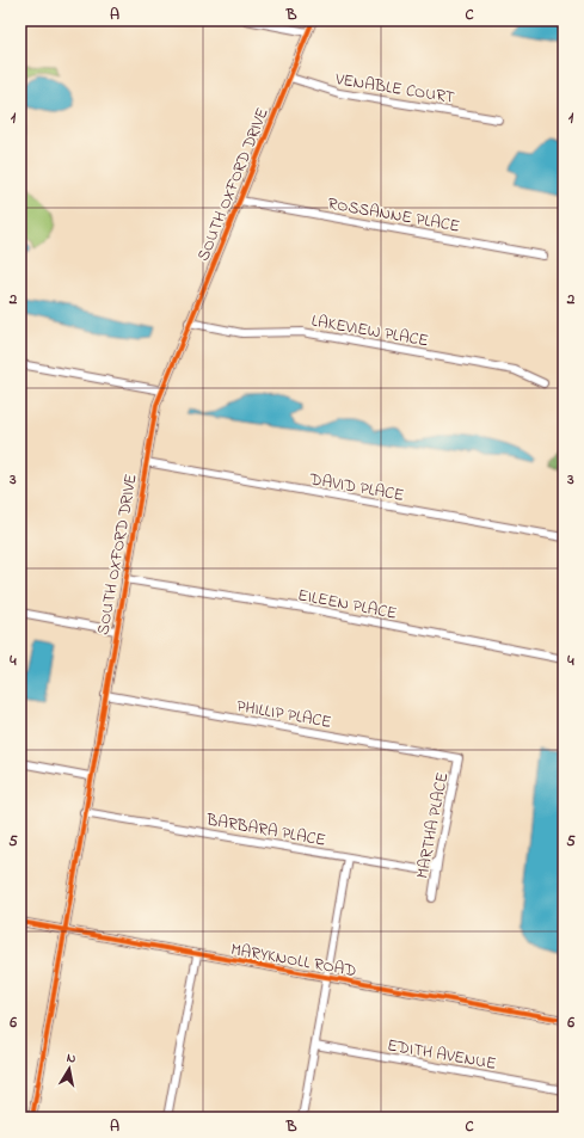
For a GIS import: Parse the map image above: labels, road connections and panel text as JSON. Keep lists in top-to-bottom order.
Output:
{
  "streets": {
    "street": [
      "VENABLE COURT",
      "SOUTH OXFORD DRIVE",
      "ROSSANNE PLACE",
      "LAKEVIEW PLACE",
      "DAVID PLACE",
      "EILEEN PLACE",
      "PHILLIP PLACE",
      "MARTHA PLACE",
      "BARBARA PLACE",
      "MARYKNOLL ROAD",
      "EDITH AVENUE"
    ]
  },
  "crossings": [
    ["VENABLE COURT", "SOUTH OXFORD DRIVE"],
    ["SOUTH OXFORD DRIVE", "ROSSANNE PLACE"],
    ["SOUTH OXFORD DRIVE", "LAKEVIEW PLACE"],
    ["SOUTH OXFORD DRIVE", "DAVID PLACE"],
    ["SOUTH OXFORD DRIVE", "EILEEN PLACE"],
    ["SOUTH OXFORD DRIVE", "PHILLIP PLACE"],
    ["SOUTH OXFORD DRIVE", "BARBARA PLACE"],
    ["SOUTH OXFORD DRIVE", "MARYKNOLL ROAD"],
    ["PHILLIP PLACE", "MARTHA PLACE"],
    ["MARTHA PLACE", "BARBARA PLACE"]
  ],
  "north": "top",
  "grid": {
    "columns": ["A", "B", "C"],
    "rows": [
      "1",
      "2",
      "3",
      "4",
      "5",
      "6"
    ]
  }
}
